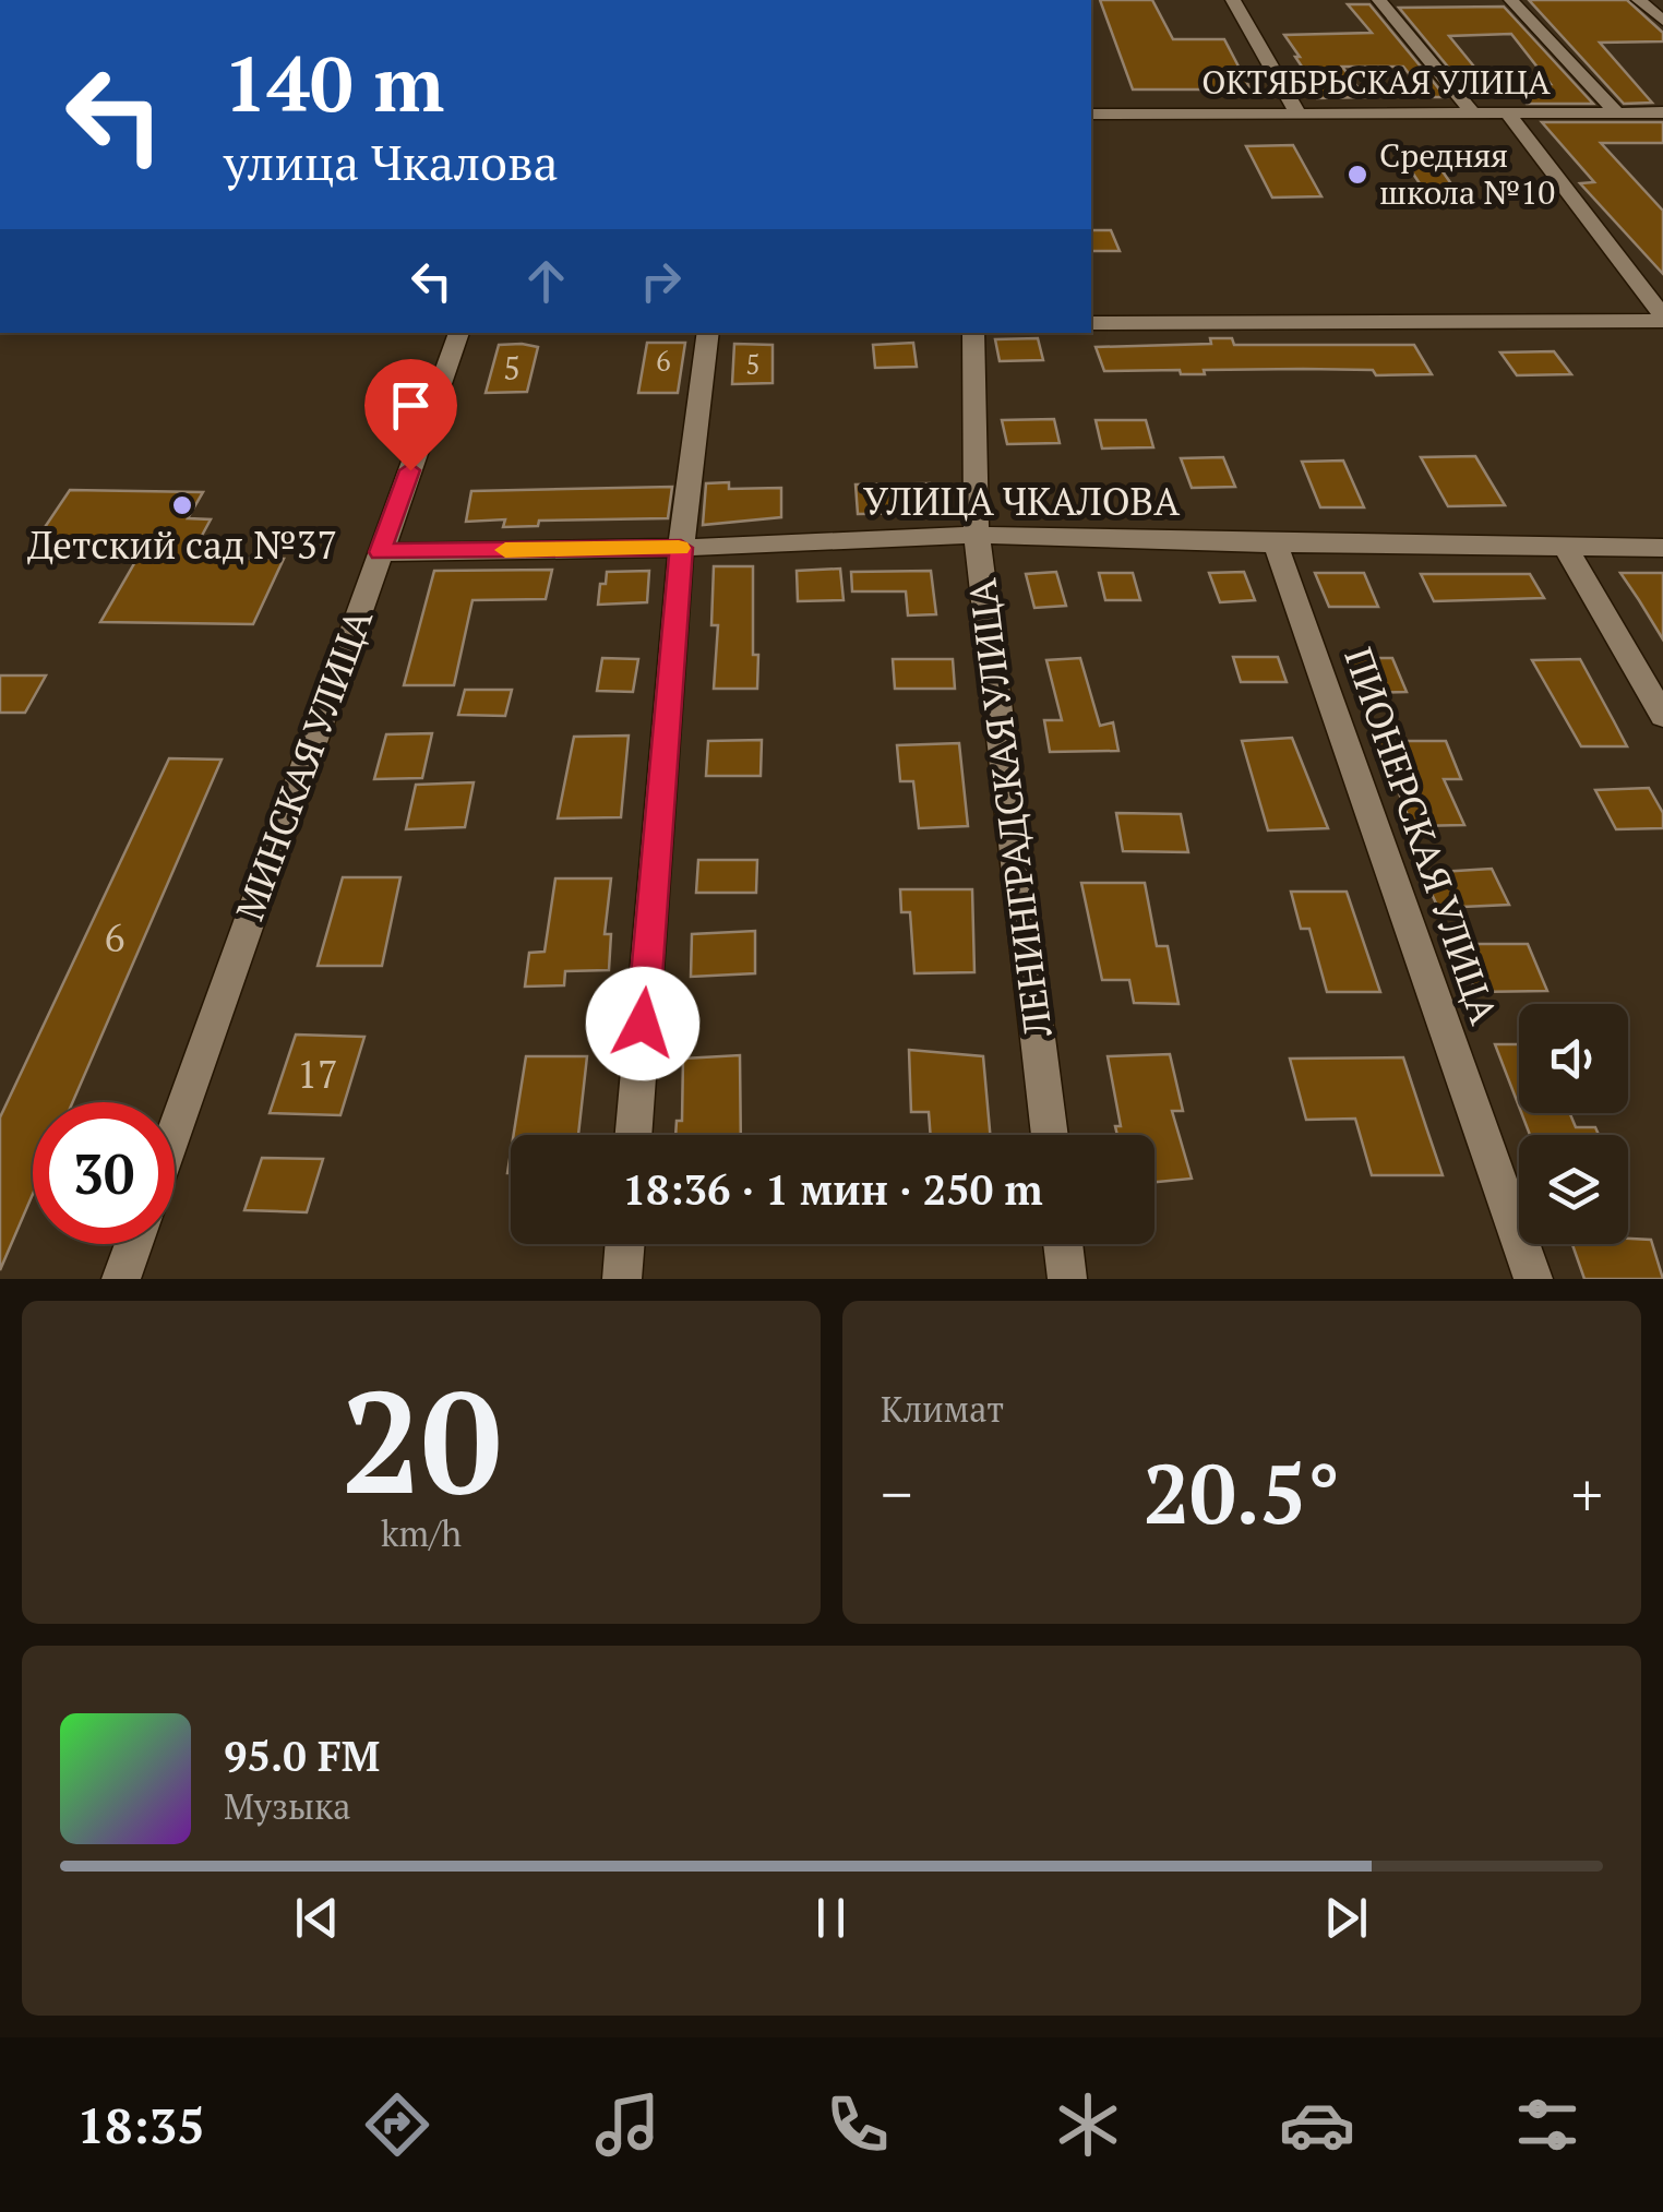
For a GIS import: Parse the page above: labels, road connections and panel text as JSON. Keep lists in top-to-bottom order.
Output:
{
  "streets": {
    "street": [
      "ОКТЯБРЬСКАЯ УЛИЦА",
      "УЛИЦА ЧКАЛОВА",
      "МИНСКАЯ УЛИЦА",
      "ЛЕНИНГРАДСКАЯ УЛИЦА",
      "ПИОНЕРСКАЯ УЛИЦА"
    ]
  },
  "crossings": [
    ["УЛИЦА ЧКАЛОВА", "МИНСКАЯ УЛИЦА"],
    ["УЛИЦА ЧКАЛОВА", "ЛЕНИНГРАДСКАЯ УЛИЦА"],
    ["УЛИЦА ЧКАЛОВА", "ПИОНЕРСКАЯ УЛИЦА"]
  ],
  "places": ["Средняя школа №10", "Детский сад №37"],
  "house_numbers": [
    "6",
    "5",
    "5",
    "6",
    "17"
  ],
  "page": {
    "turn": ["140 m", "улица Чкалова"],
    "limit": "30",
    "trip": "18:36 · 1 мин · 250 m",
    "tile": [
      ["20", "km/h"],
      "Климат"
    ],
    "heat": ["−", "20.5°", "+"],
    "song": ["95.0 FM", "Музыка"],
    "tabs": "18:35"
  }
}
